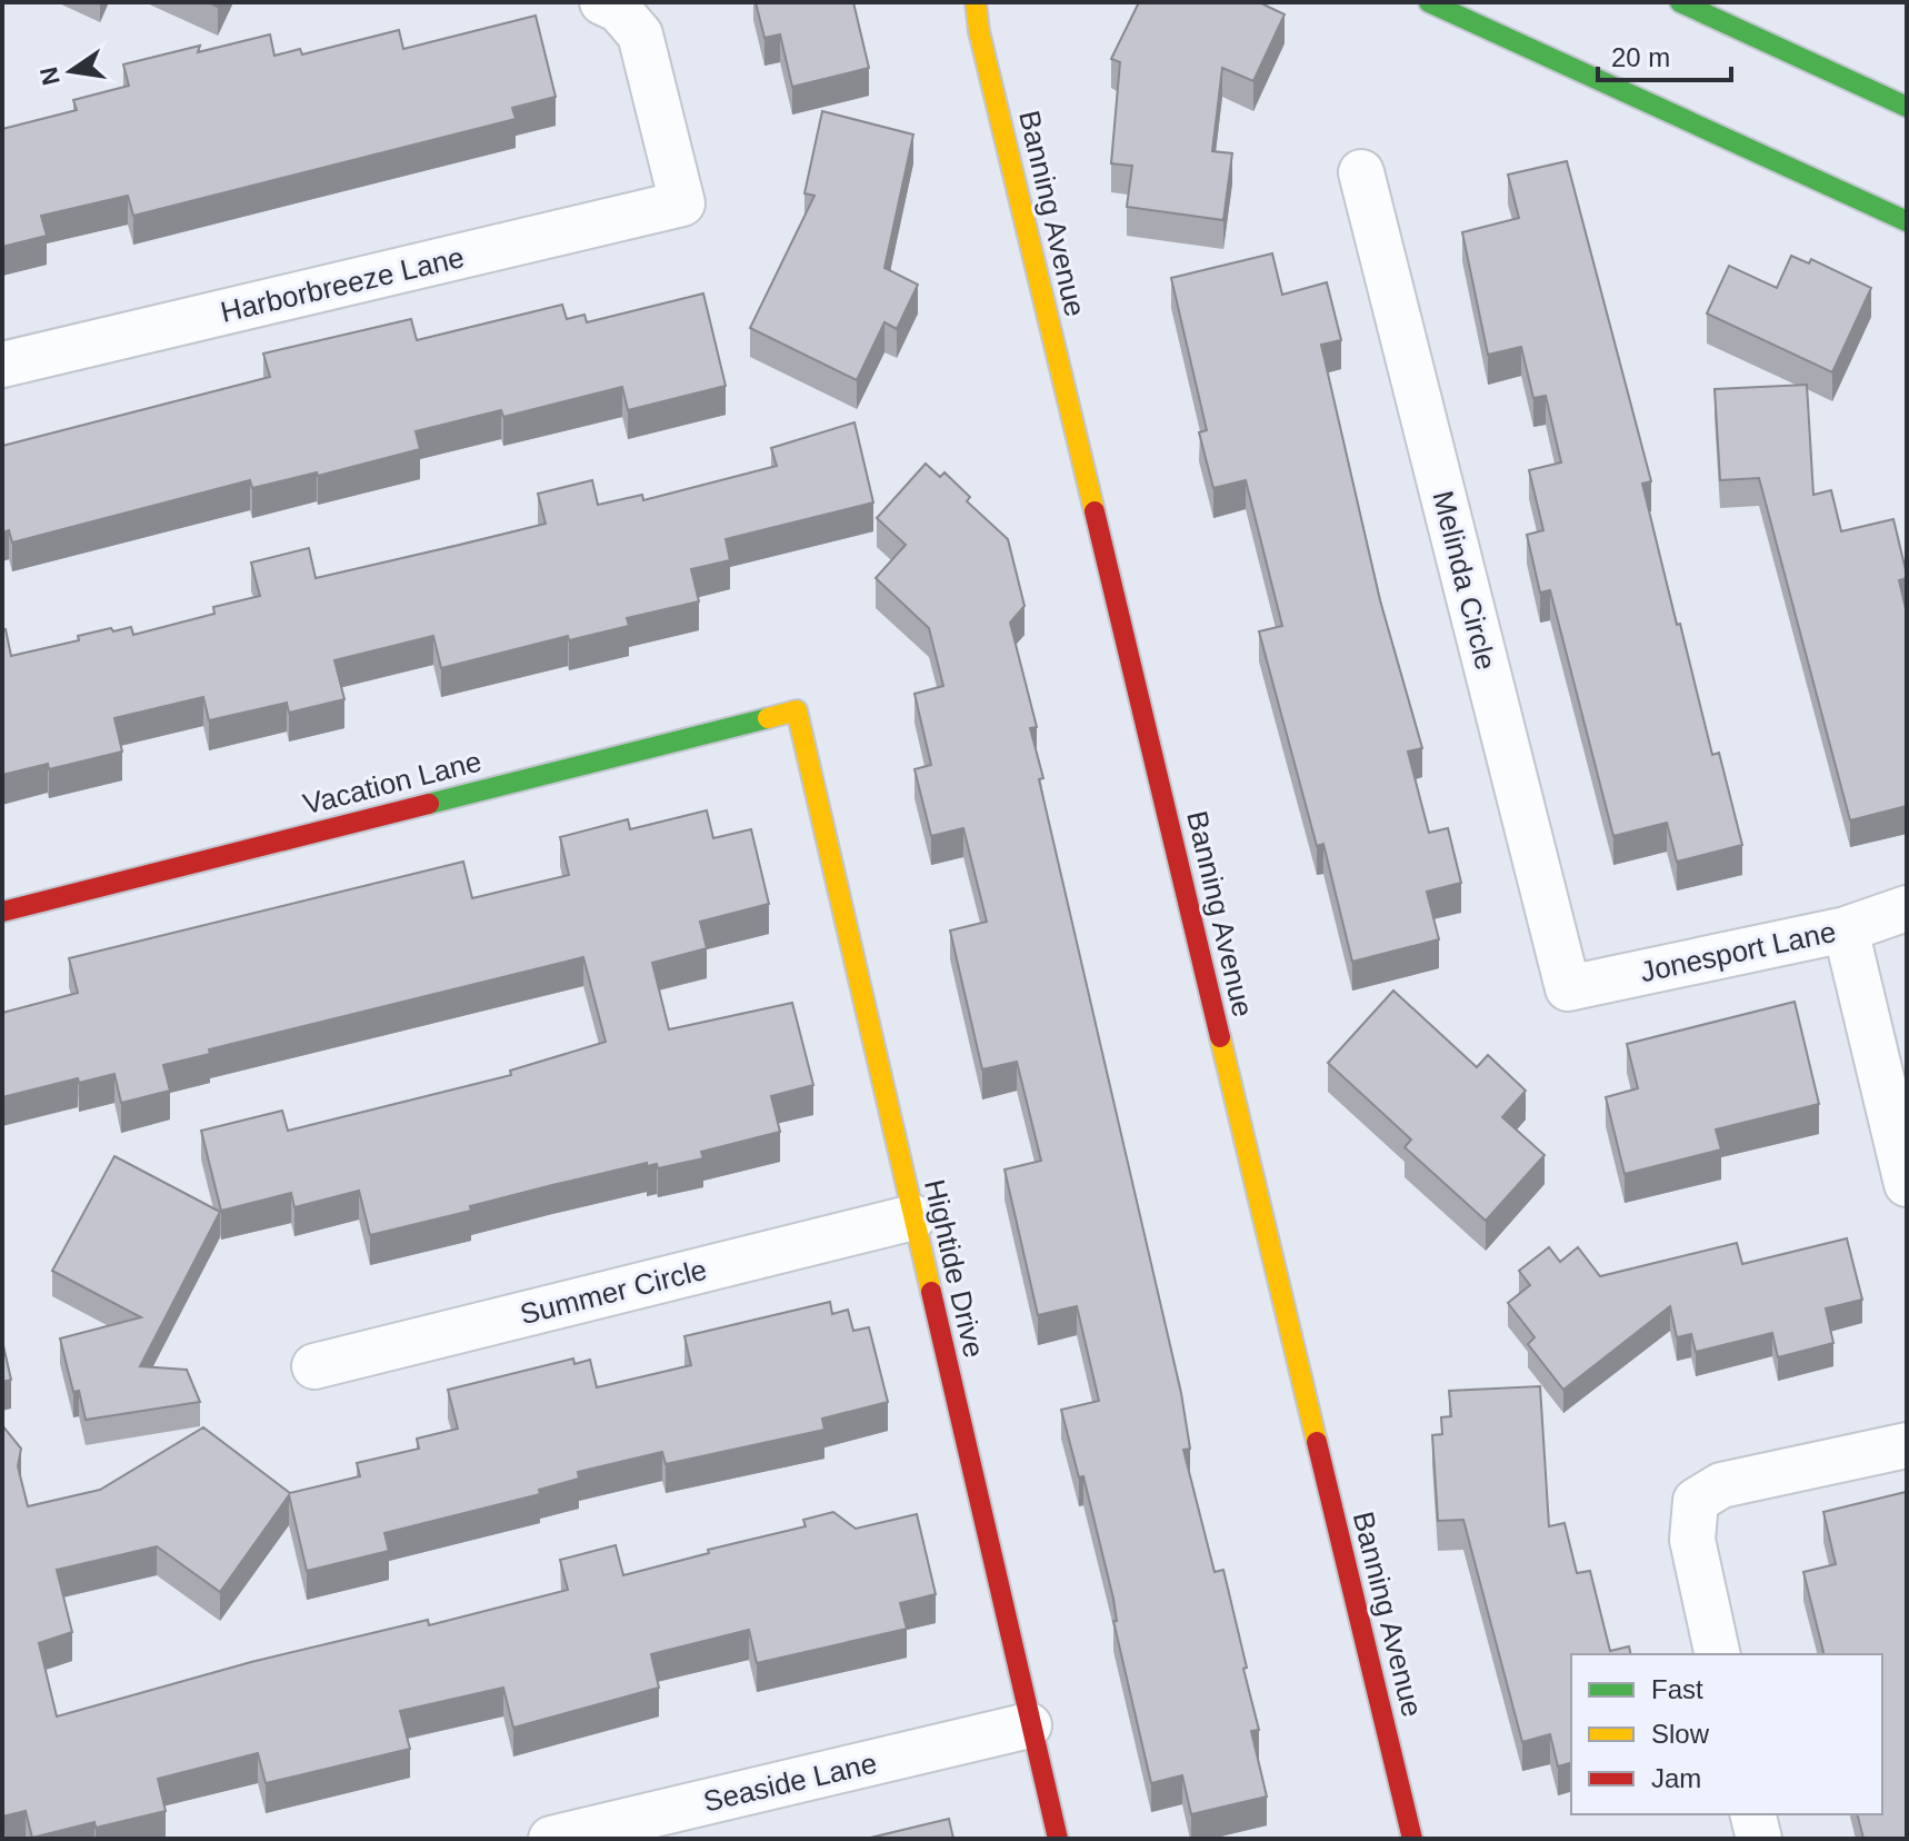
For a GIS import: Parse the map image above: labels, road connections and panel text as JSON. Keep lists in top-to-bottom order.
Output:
{
  "streets": {
    "street": [
      "Banning Avenue",
      "Harborbreeze Lane",
      "Melinda Circle",
      "Vacation Lane",
      "Jonesport Lane",
      "Hightide Drive",
      "Summer Circle",
      "Seaside Lane"
    ]
  },
  "crossings": [
    ["Melinda Circle", "Jonesport Lane"],
    ["Vacation Lane", "Hightide Drive"],
    ["Hightide Drive", "Summer Circle"],
    ["Hightide Drive", "Seaside Lane"]
  ],
  "legend": ["Fast", "Slow", "Jam"],
  "scale_bar": "20 m",
  "north": "left"
}
